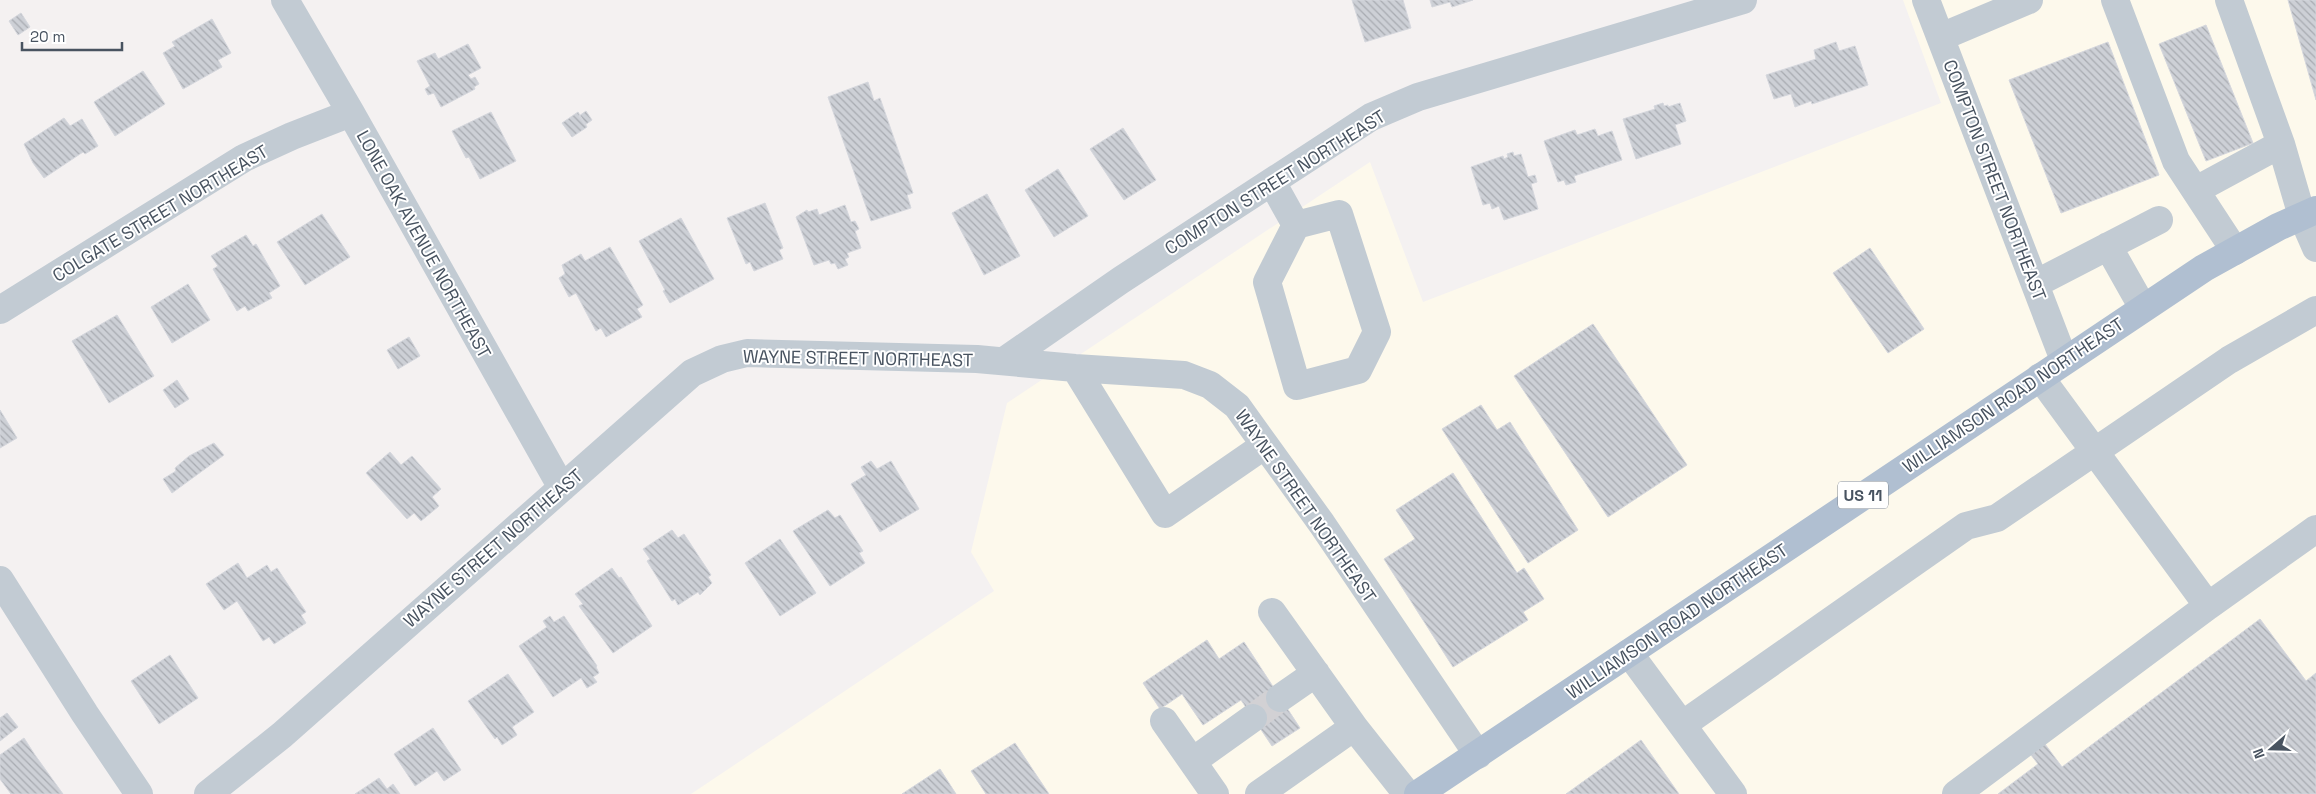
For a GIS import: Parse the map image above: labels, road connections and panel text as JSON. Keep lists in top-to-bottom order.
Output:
{
  "streets": {
    "main road": ["WILLIAMSON ROAD NORTHEAST", "US 11"],
    "street": [
      "COMPTON STREET NORTHEAST",
      "COLGATE STREET NORTHEAST",
      "LONE OAK AVENUE NORTHEAST",
      "WAYNE STREET NORTHEAST"
    ]
  },
  "crossings": [
    ["COMPTON STREET NORTHEAST", "WAYNE STREET NORTHEAST"],
    ["COMPTON STREET NORTHEAST", "WILLIAMSON ROAD NORTHEAST"],
    ["COLGATE STREET NORTHEAST", "LONE OAK AVENUE NORTHEAST"],
    ["LONE OAK AVENUE NORTHEAST", "WAYNE STREET NORTHEAST"],
    ["WAYNE STREET NORTHEAST", "WILLIAMSON ROAD NORTHEAST"]
  ],
  "scale_bar": "20 m",
  "north": "left"
}
